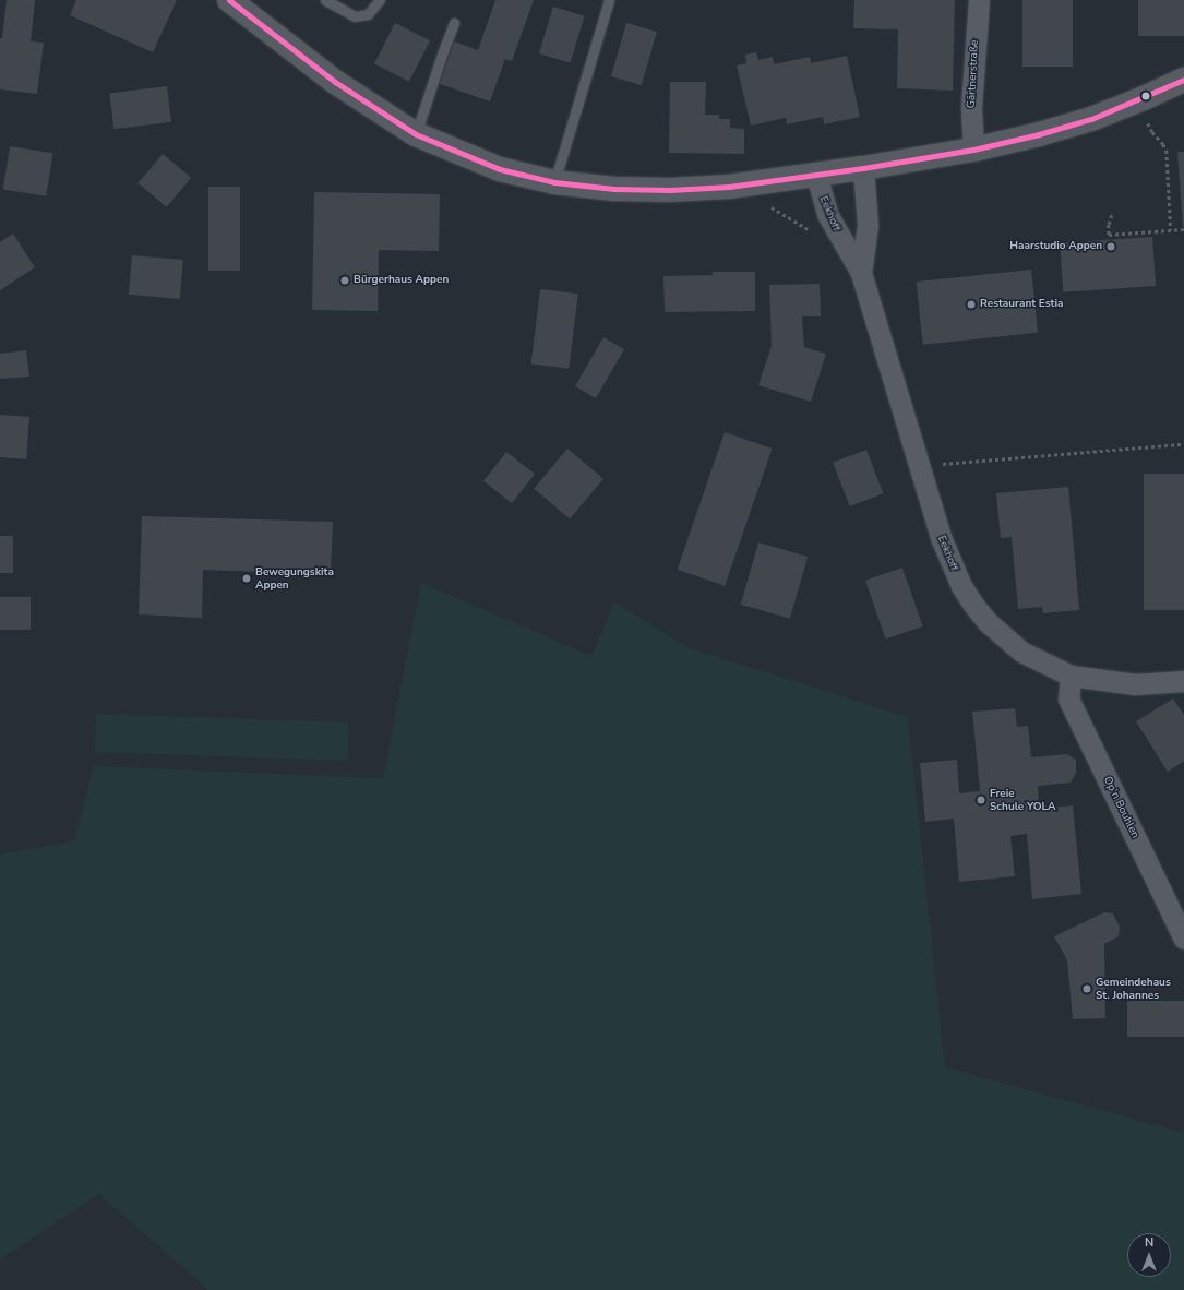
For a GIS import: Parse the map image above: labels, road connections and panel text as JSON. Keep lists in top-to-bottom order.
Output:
{
  "streets": {
    "street": ["Gärtnerstraße", "Eekhoff", "Op'n Bouhlen"]
  },
  "crossings": [
    ["Eekhoff", "Op'n Bouhlen"]
  ],
  "places": [
    "Haarstudio Appen",
    "Bürgerhaus Appen",
    "Restaurant Estia",
    "Bewegungskita Appen",
    "Freie Schule YOLA",
    "Gemeindehaus St. Johannes"
  ],
  "north": "top"
}
